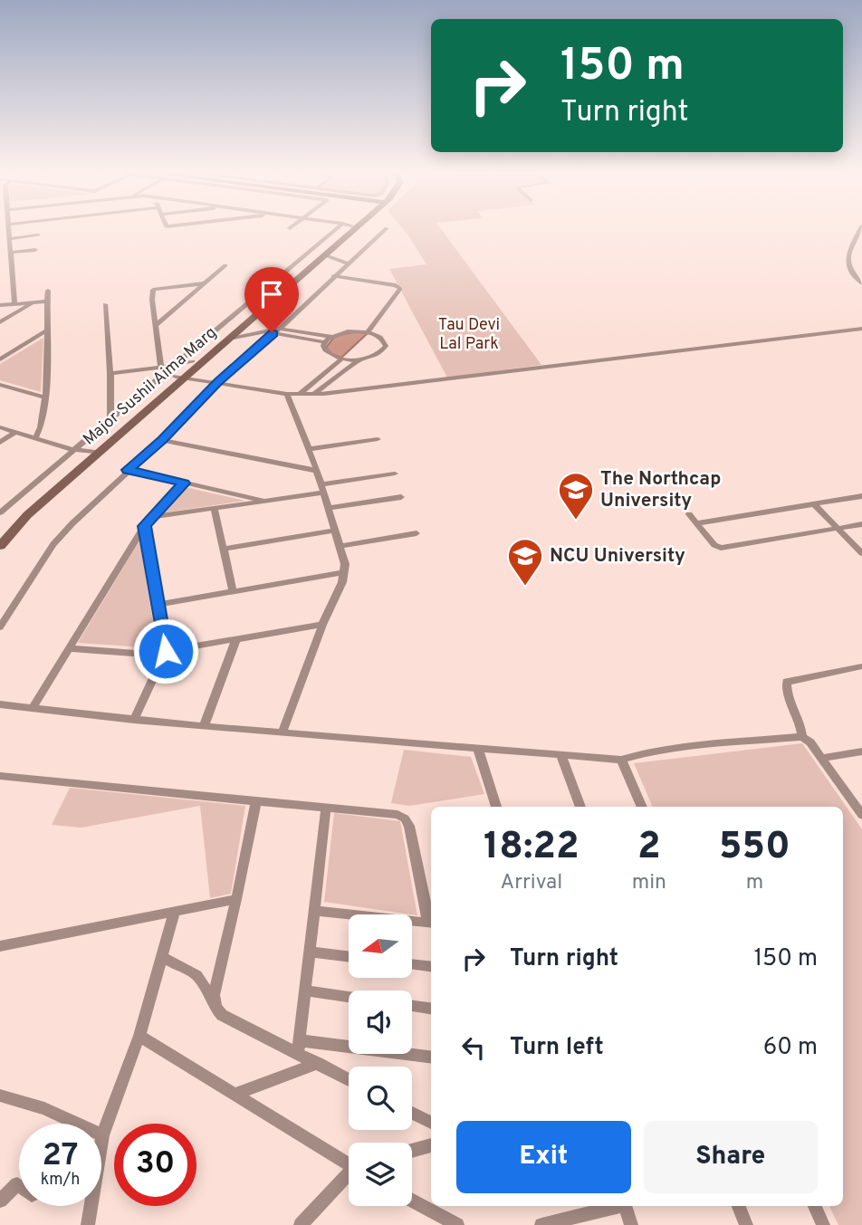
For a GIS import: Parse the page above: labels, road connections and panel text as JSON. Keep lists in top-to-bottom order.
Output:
{
  "streets": {
    "street": ["Major Sushil Aima Marg"]
  },
  "parks": ["Tau Devi Lal Park"],
  "places": {
    "school or university": ["The Northcap University", "NCU University"]
  },
  "north": "left",
  "page": {
    "turn": ["150 m", "Turn right"],
    "eta": [
      "18:22",
      "Arrival",
      "2",
      "min",
      "550",
      "m"
    ],
    "list": [
      {
        "name": "Turn right",
        "value": "150 m"
      },
      {
        "name": "Turn left",
        "value": "60 m"
      }
    ],
    "buttons": ["Exit", "Share"],
    "speed": "27 km/h",
    "limit": "30"
  }
}
